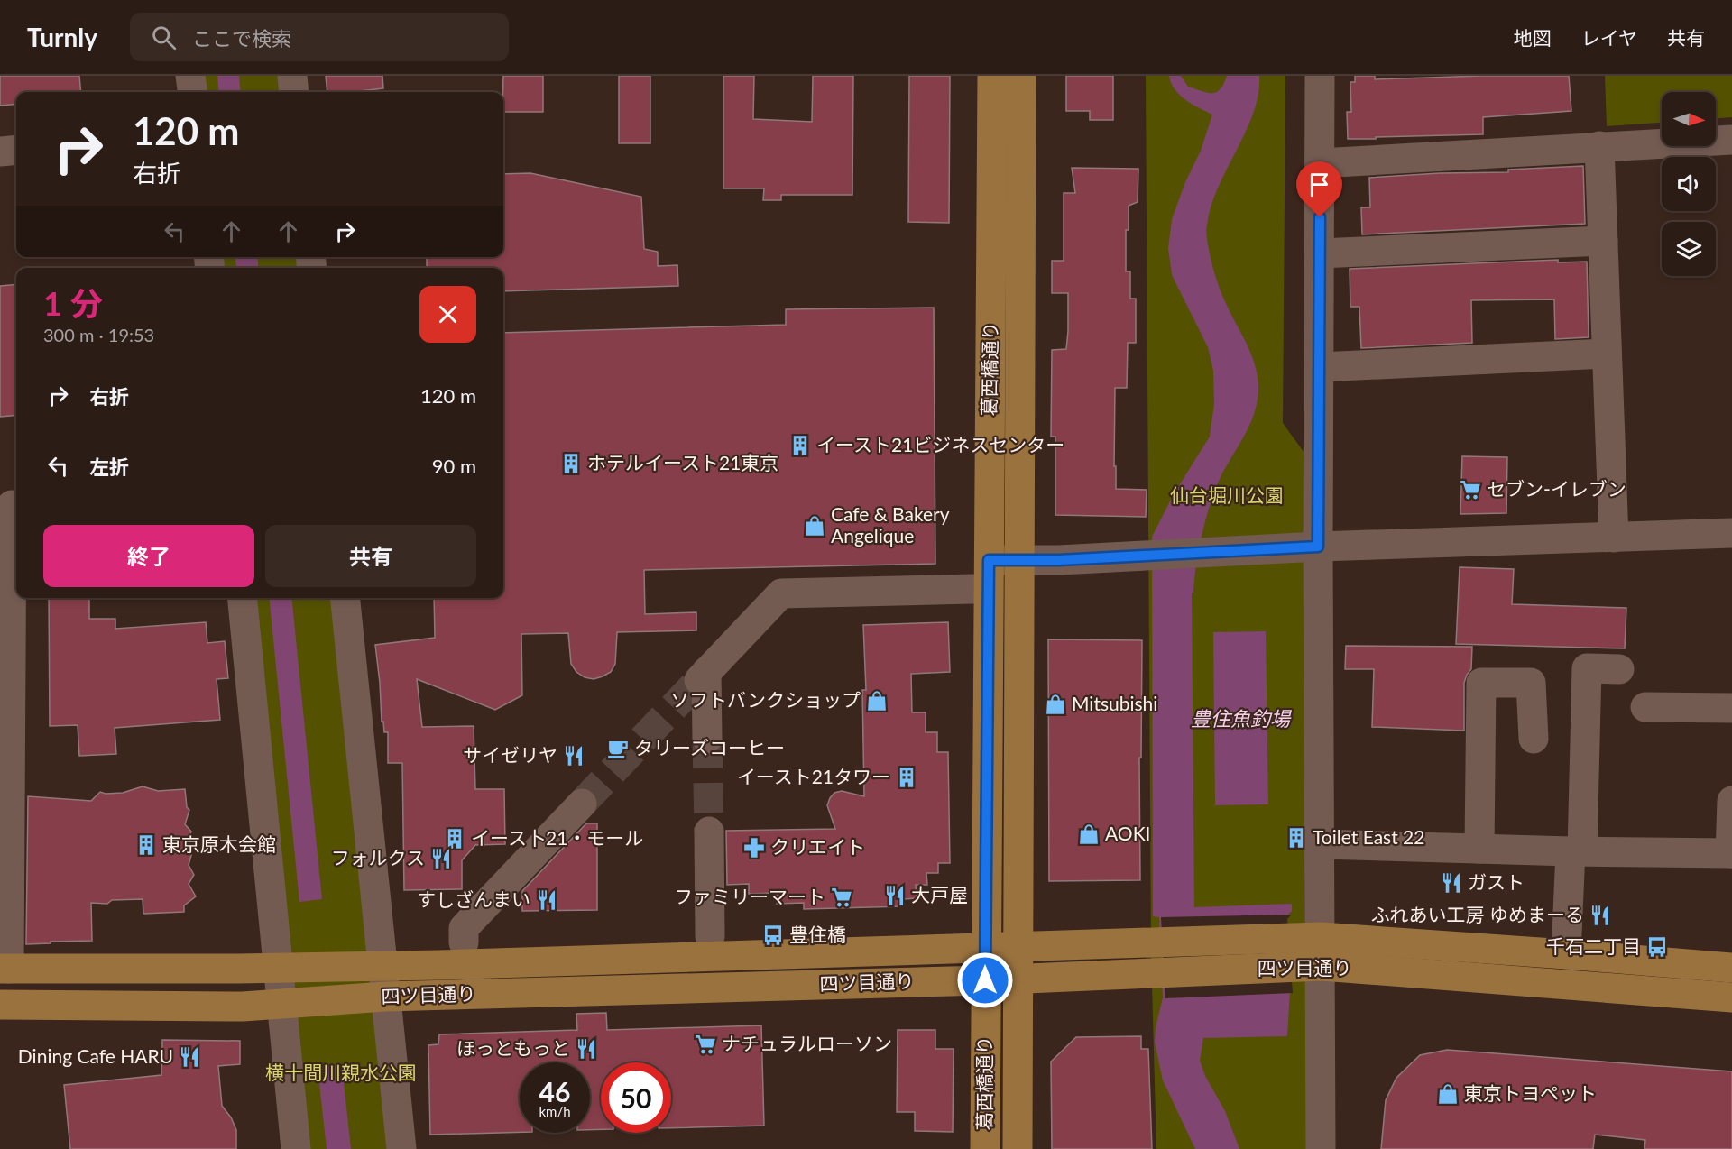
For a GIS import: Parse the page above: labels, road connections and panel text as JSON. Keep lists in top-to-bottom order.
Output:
{
  "streets": {
    "main road": ["葛西橋通り", "四ツ目通り"]
  },
  "crossings": [
    ["葛西橋通り", "四ツ目通り"]
  ],
  "water": ["豊住魚釣場"],
  "parks": ["仙台堀川公園", "横十間川親水公園"],
  "places": {
    "building": [
      "イースト21ビジネスセンター",
      "ホテルイースト21東京",
      "イースト21タワー",
      "Toilet East 22",
      "イース卜21・モール",
      "東京原木会館"
    ],
    "supermarket": ["セブン-イレブン", "ファミリーマート", "ナチュラルローソン"],
    "shop": [
      "Cafe & Bakery Angelique",
      "ソフトバンクショップ",
      "Mitsubishi",
      "AOKI",
      "東京トヨペット"
    ],
    "cafe": ["タリーズコーヒー"],
    "restaurant": [
      "サイゼリヤ",
      "フォルクス",
      "ガスト",
      "大戸屋",
      "すしざんまい",
      "ふれあい工房 ゆめまーる",
      "ほっともっと",
      "Dining Cafe HARU"
    ],
    "pharmacy": ["クリエイト"],
    "bus stop": ["豊住橋", "千石二丁目"]
  },
  "north": "right",
  "page": {
    "header": "Turnly",
    "search": "ここで検索",
    "nav": ["地図", "レイヤ", "共有"],
    "turn": ["120 m", "右折"],
    "heading": ["1 分", "300 m · 19:53"],
    "list": [
      {
        "name": "右折",
        "value": "120 m"
      },
      {
        "name": "左折",
        "value": "90 m"
      }
    ],
    "buttons": ["終了", "共有"],
    "speed": "46 km/h",
    "limit": "50"
  }
}
